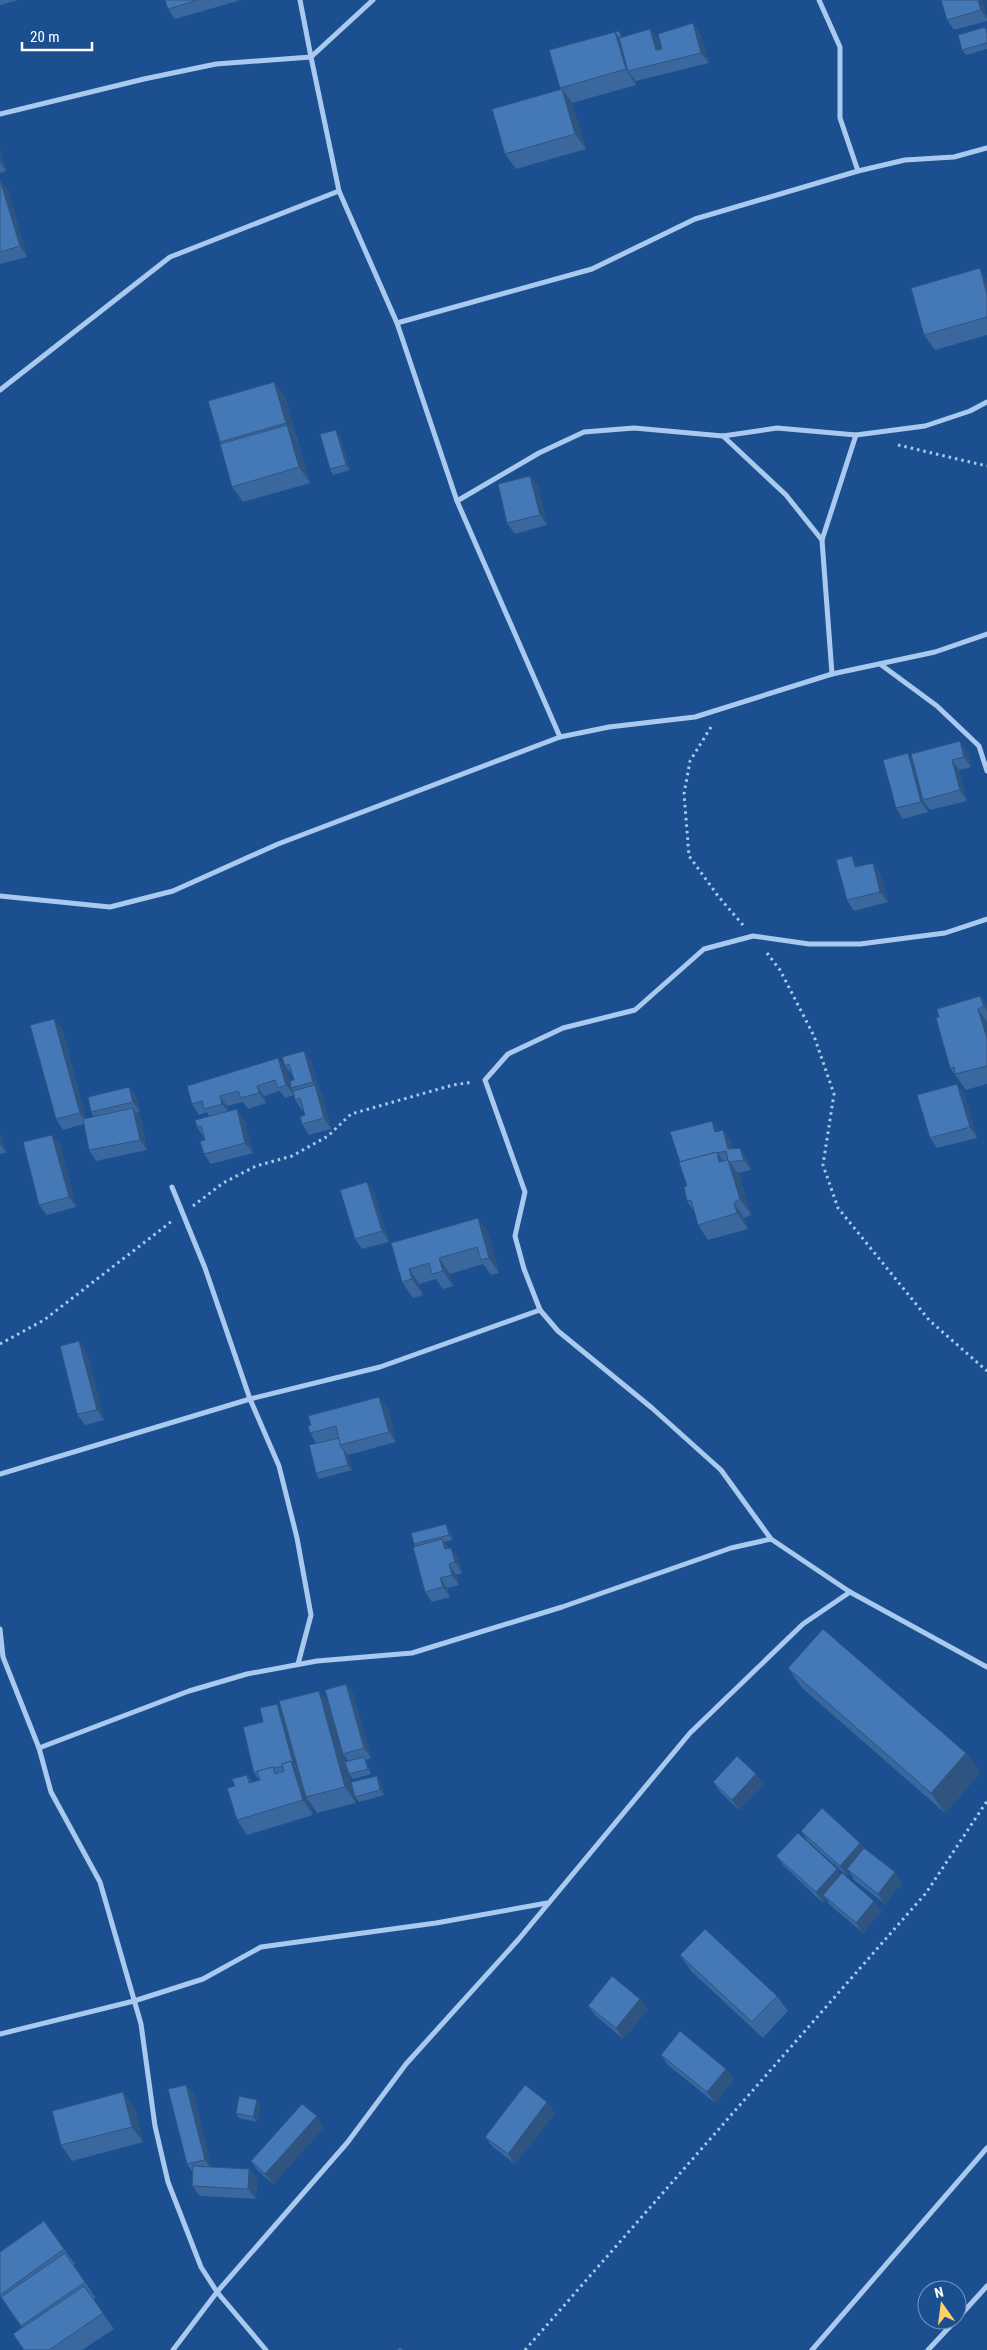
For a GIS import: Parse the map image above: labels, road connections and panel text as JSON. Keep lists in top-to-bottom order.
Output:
{
  "scale_bar": "20 m",
  "north": "top"
}
